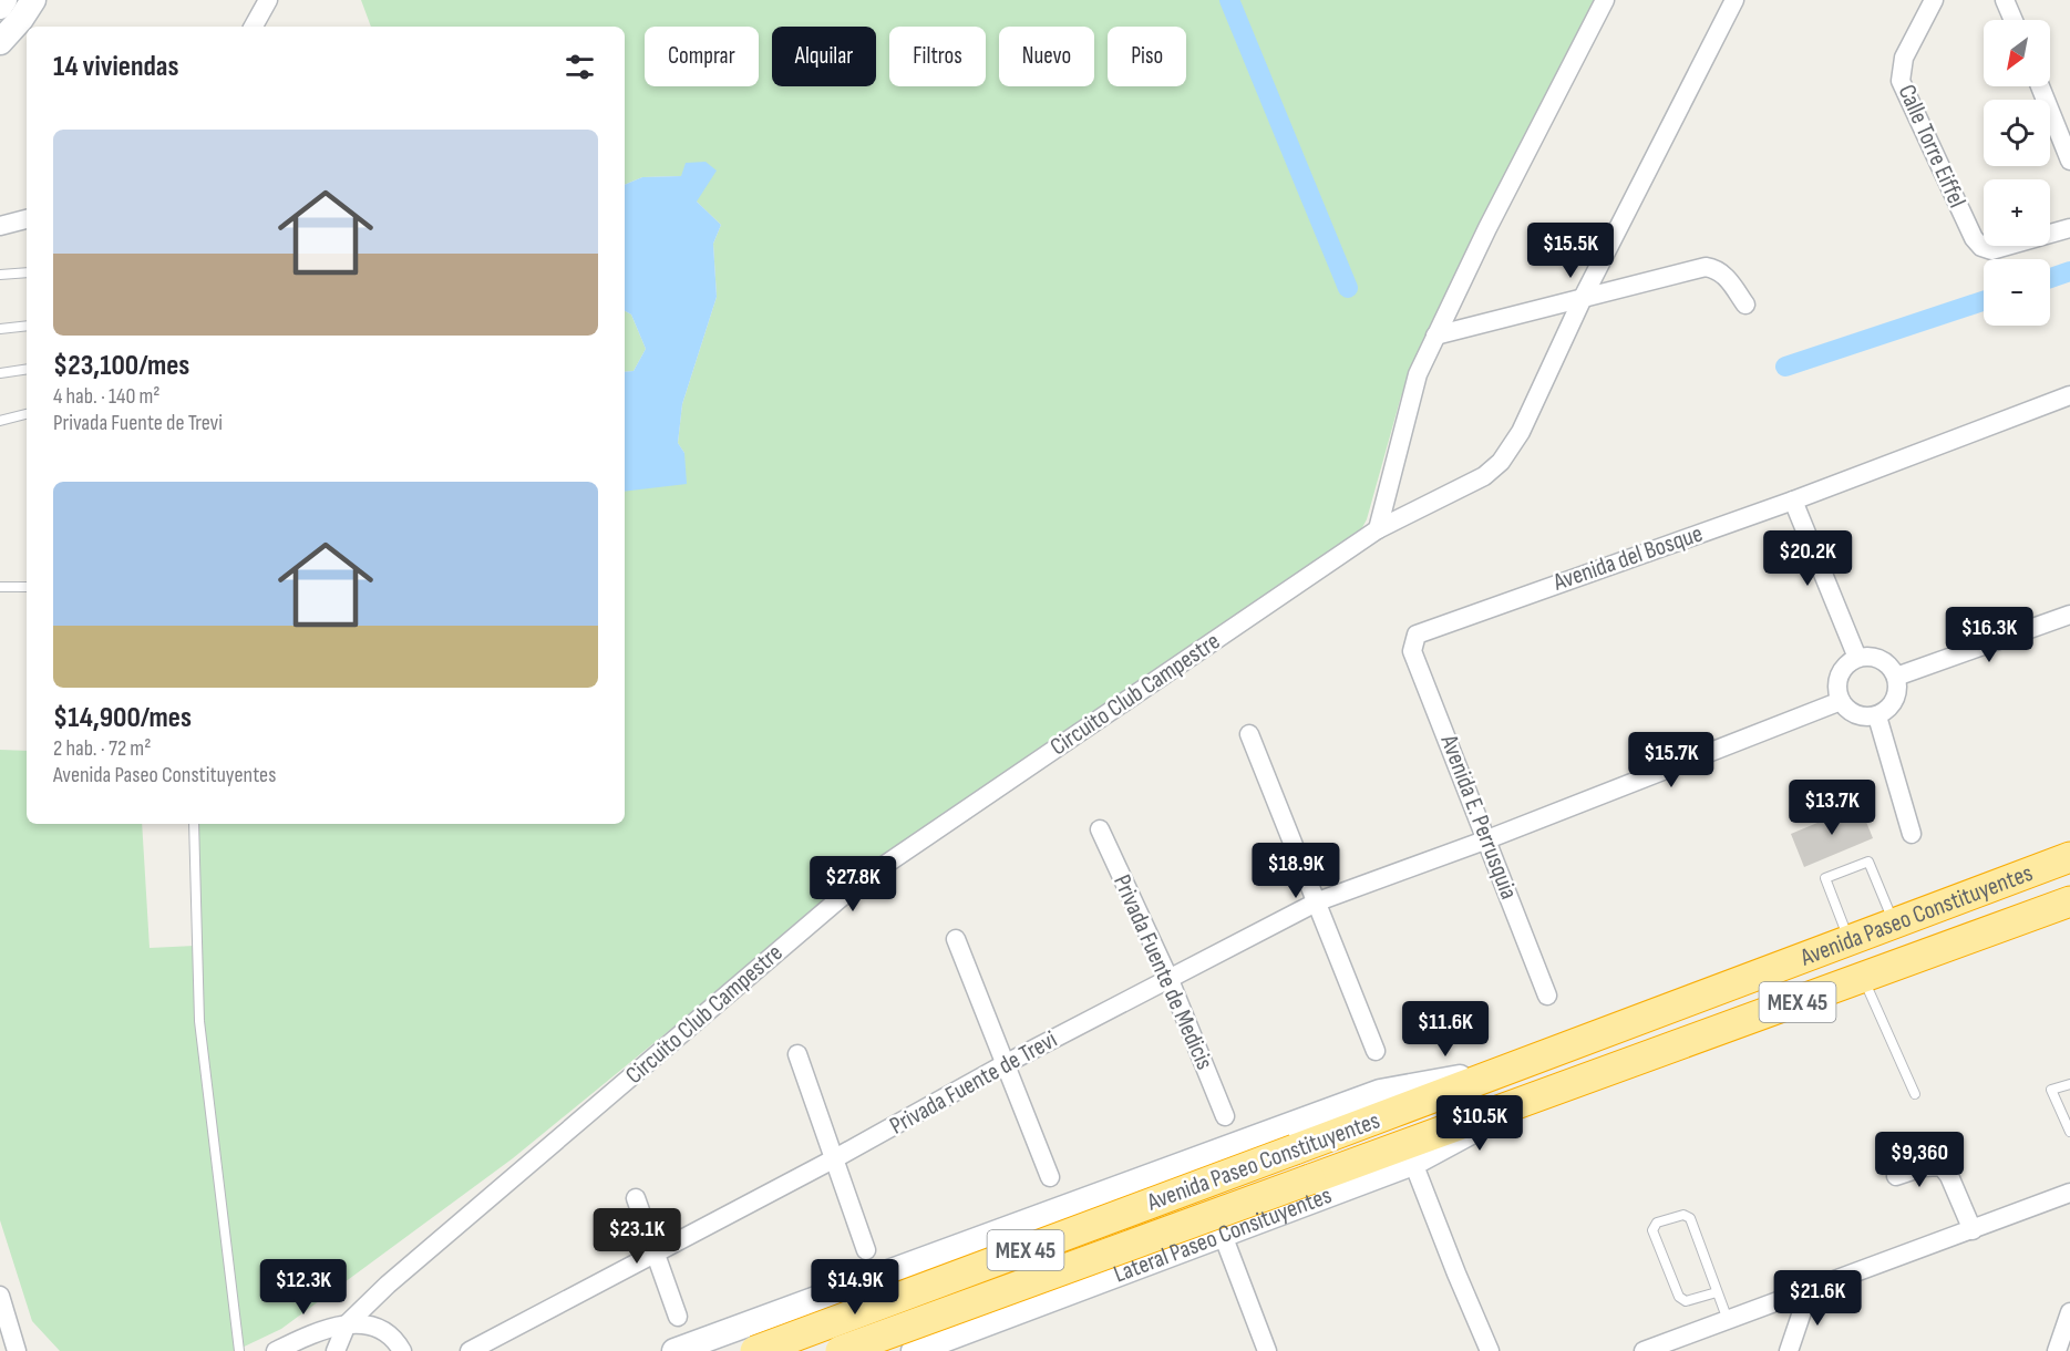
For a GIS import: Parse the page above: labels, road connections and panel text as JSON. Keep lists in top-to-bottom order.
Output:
{
  "streets": {
    "highway": ["Avenida Paseo Constituyentes", "MEX 45"],
    "main road": ["Lateral Paseo Consituyentes"],
    "street": [
      "Calle Torre Eiffel",
      "Avenida del Bosque",
      "Circuito Club Campestre",
      "Avenida E. Perrusquia",
      "Privada Fuente de Medicis",
      "Privada Fuente de Trevi"
    ]
  },
  "crossings": [
    ["Avenida del Bosque", "Avenida E. Perrusquia"],
    ["Avenida E. Perrusquia", "Privada Fuente de Trevi"],
    ["Avenida Paseo Constituyentes", "Lateral Paseo Consituyentes"],
    ["Privada Fuente de Medicis", "Privada Fuente de Trevi"]
  ],
  "north": "bottom left",
  "page": {
    "map_buttons": ["+", "−"],
    "chip": [
      "Comprar",
      "Alquilar",
      "Filtros",
      "Nuevo",
      "Piso"
    ],
    "heading": "14 viviendas",
    "list": [
      {
        "name": "$23,100/mes",
        "note": "4 hab. · 140 m² · Privada Fuente de Trevi"
      },
      {
        "name": "$14,900/mes",
        "note": "2 hab. · 72 m² · Avenida Paseo Constituyentes"
      }
    ],
    "price": [
      "$15.5K",
      "$20.2K",
      "$16.3K",
      "$15.7K",
      "$13.7K",
      "$18.9K",
      "$27.8K",
      "$11.6K",
      "$10.5K",
      "$9,360",
      "$23.1K",
      "$12.3K",
      "$14.9K",
      "$21.6K"
    ]
  }
}
